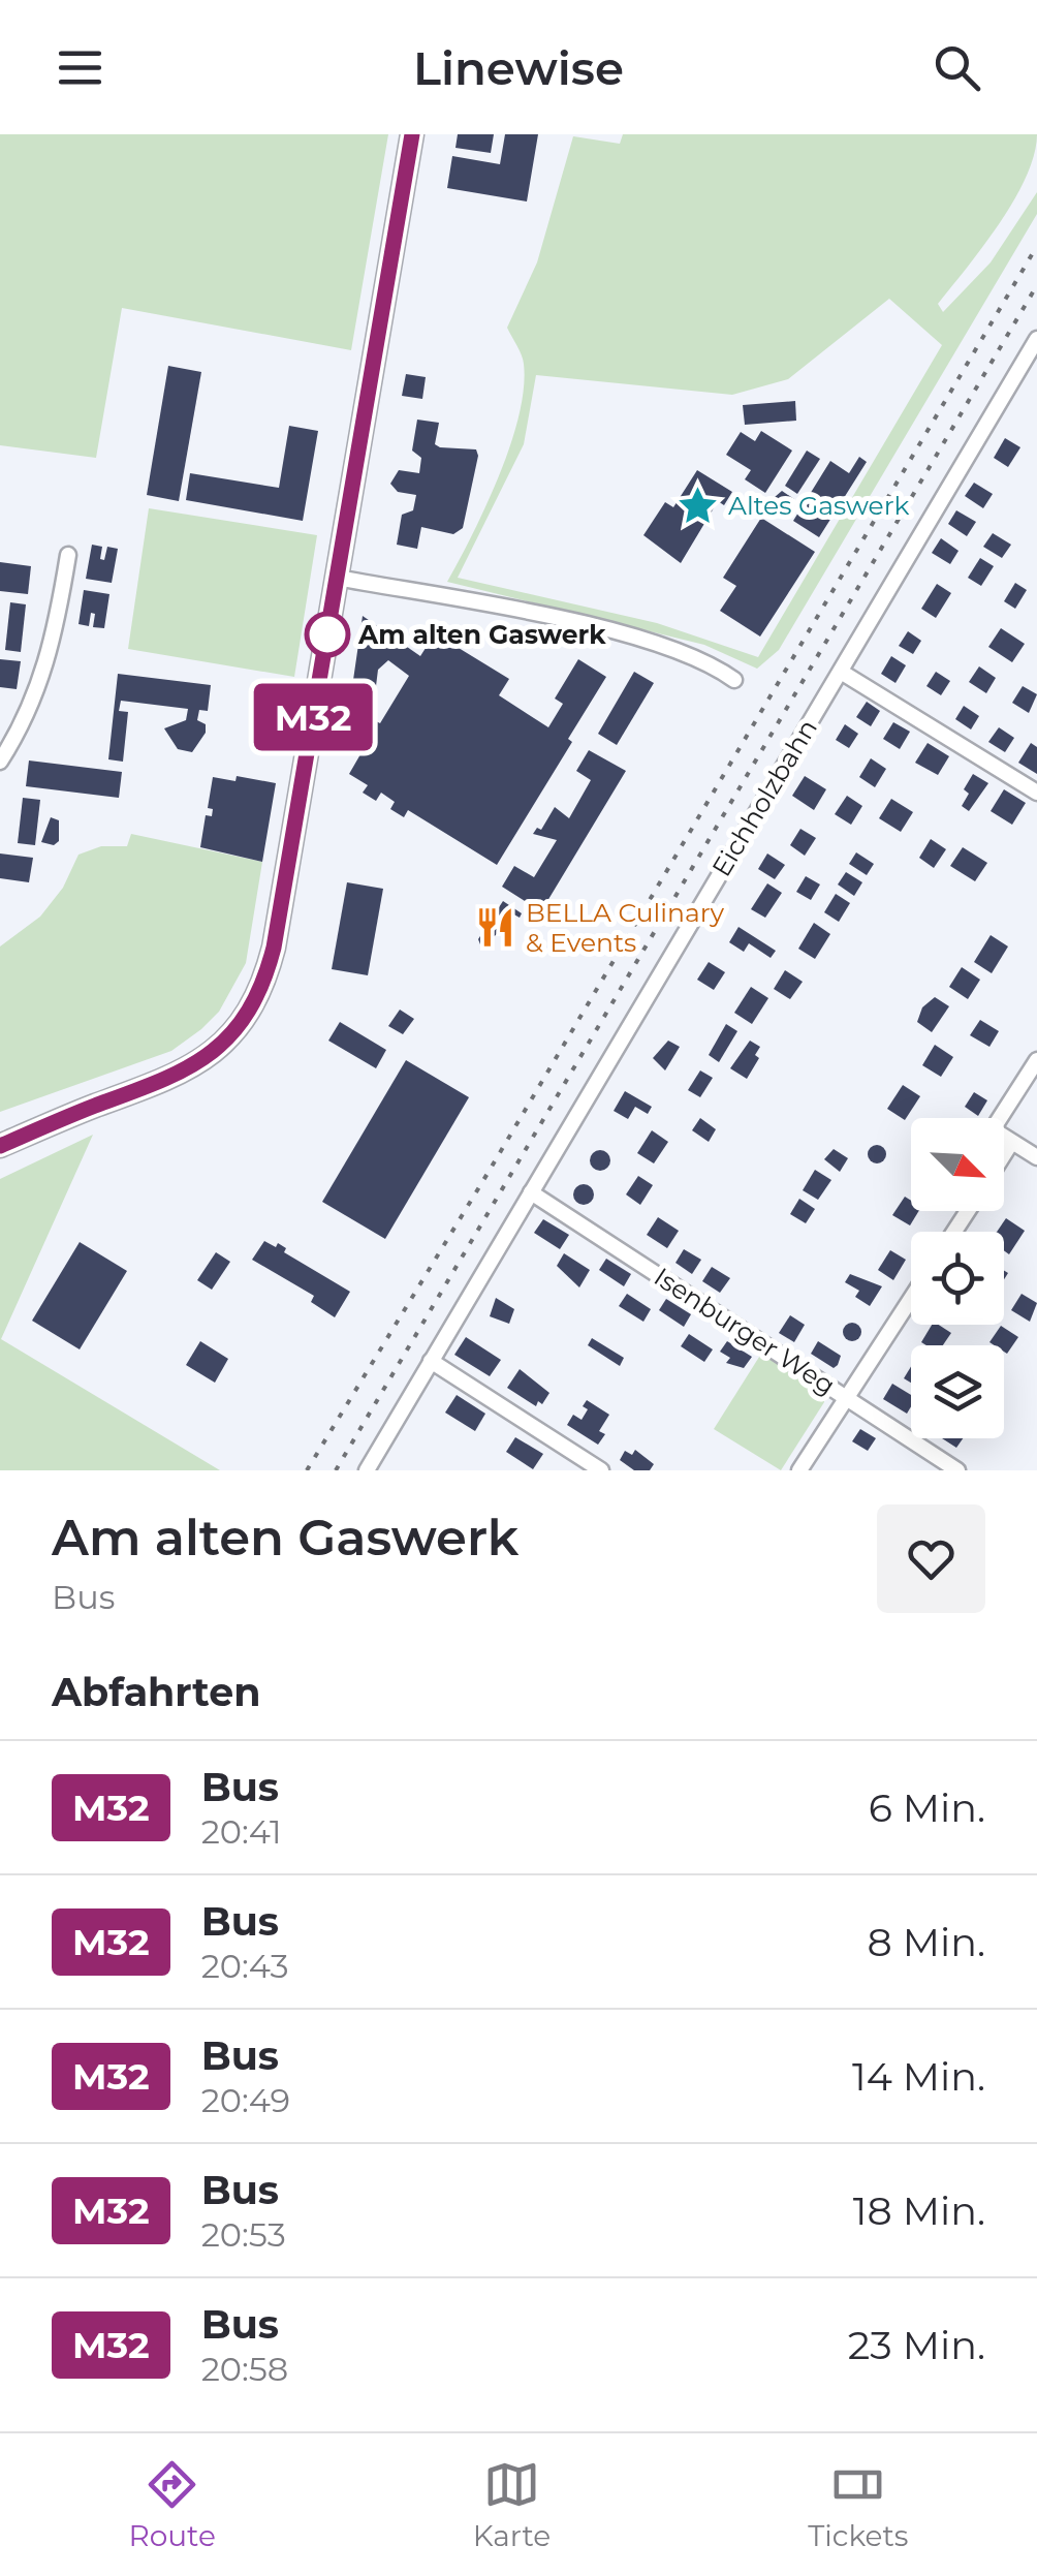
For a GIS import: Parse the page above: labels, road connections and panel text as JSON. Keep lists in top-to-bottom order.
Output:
{
  "streets": {
    "street": ["Eichholzbahn", "Isenburger Weg"]
  },
  "crossings": [
    ["Eichholzbahn", "Isenburger Weg"]
  ],
  "places": {
    "place": ["Altes Gaswerk"],
    "other": ["Am alten Gaswerk"],
    "restaurant": ["BELLA Culinary & Events"]
  },
  "lines": ["bus line M32"],
  "north": "bottom right",
  "page": {
    "header": "Linewise",
    "on_map": "M32",
    "heading": [
      ["Am alten Gaswerk", "Bus"],
      "Abfahrten"
    ],
    "list": [
      {
        "mark": "M32",
        "name": "Bus",
        "note": "20:41",
        "value": "6 Min."
      },
      {
        "mark": "M32",
        "name": "Bus",
        "note": "20:43",
        "value": "8 Min."
      },
      {
        "mark": "M32",
        "name": "Bus",
        "note": "20:49",
        "value": "14 Min."
      },
      {
        "mark": "M32",
        "name": "Bus",
        "note": "20:53",
        "value": "18 Min."
      },
      {
        "mark": "M32",
        "name": "Bus",
        "note": "20:58",
        "value": "23 Min."
      }
    ],
    "tabs": ["Route", "Karte", "Tickets"]
  }
}
